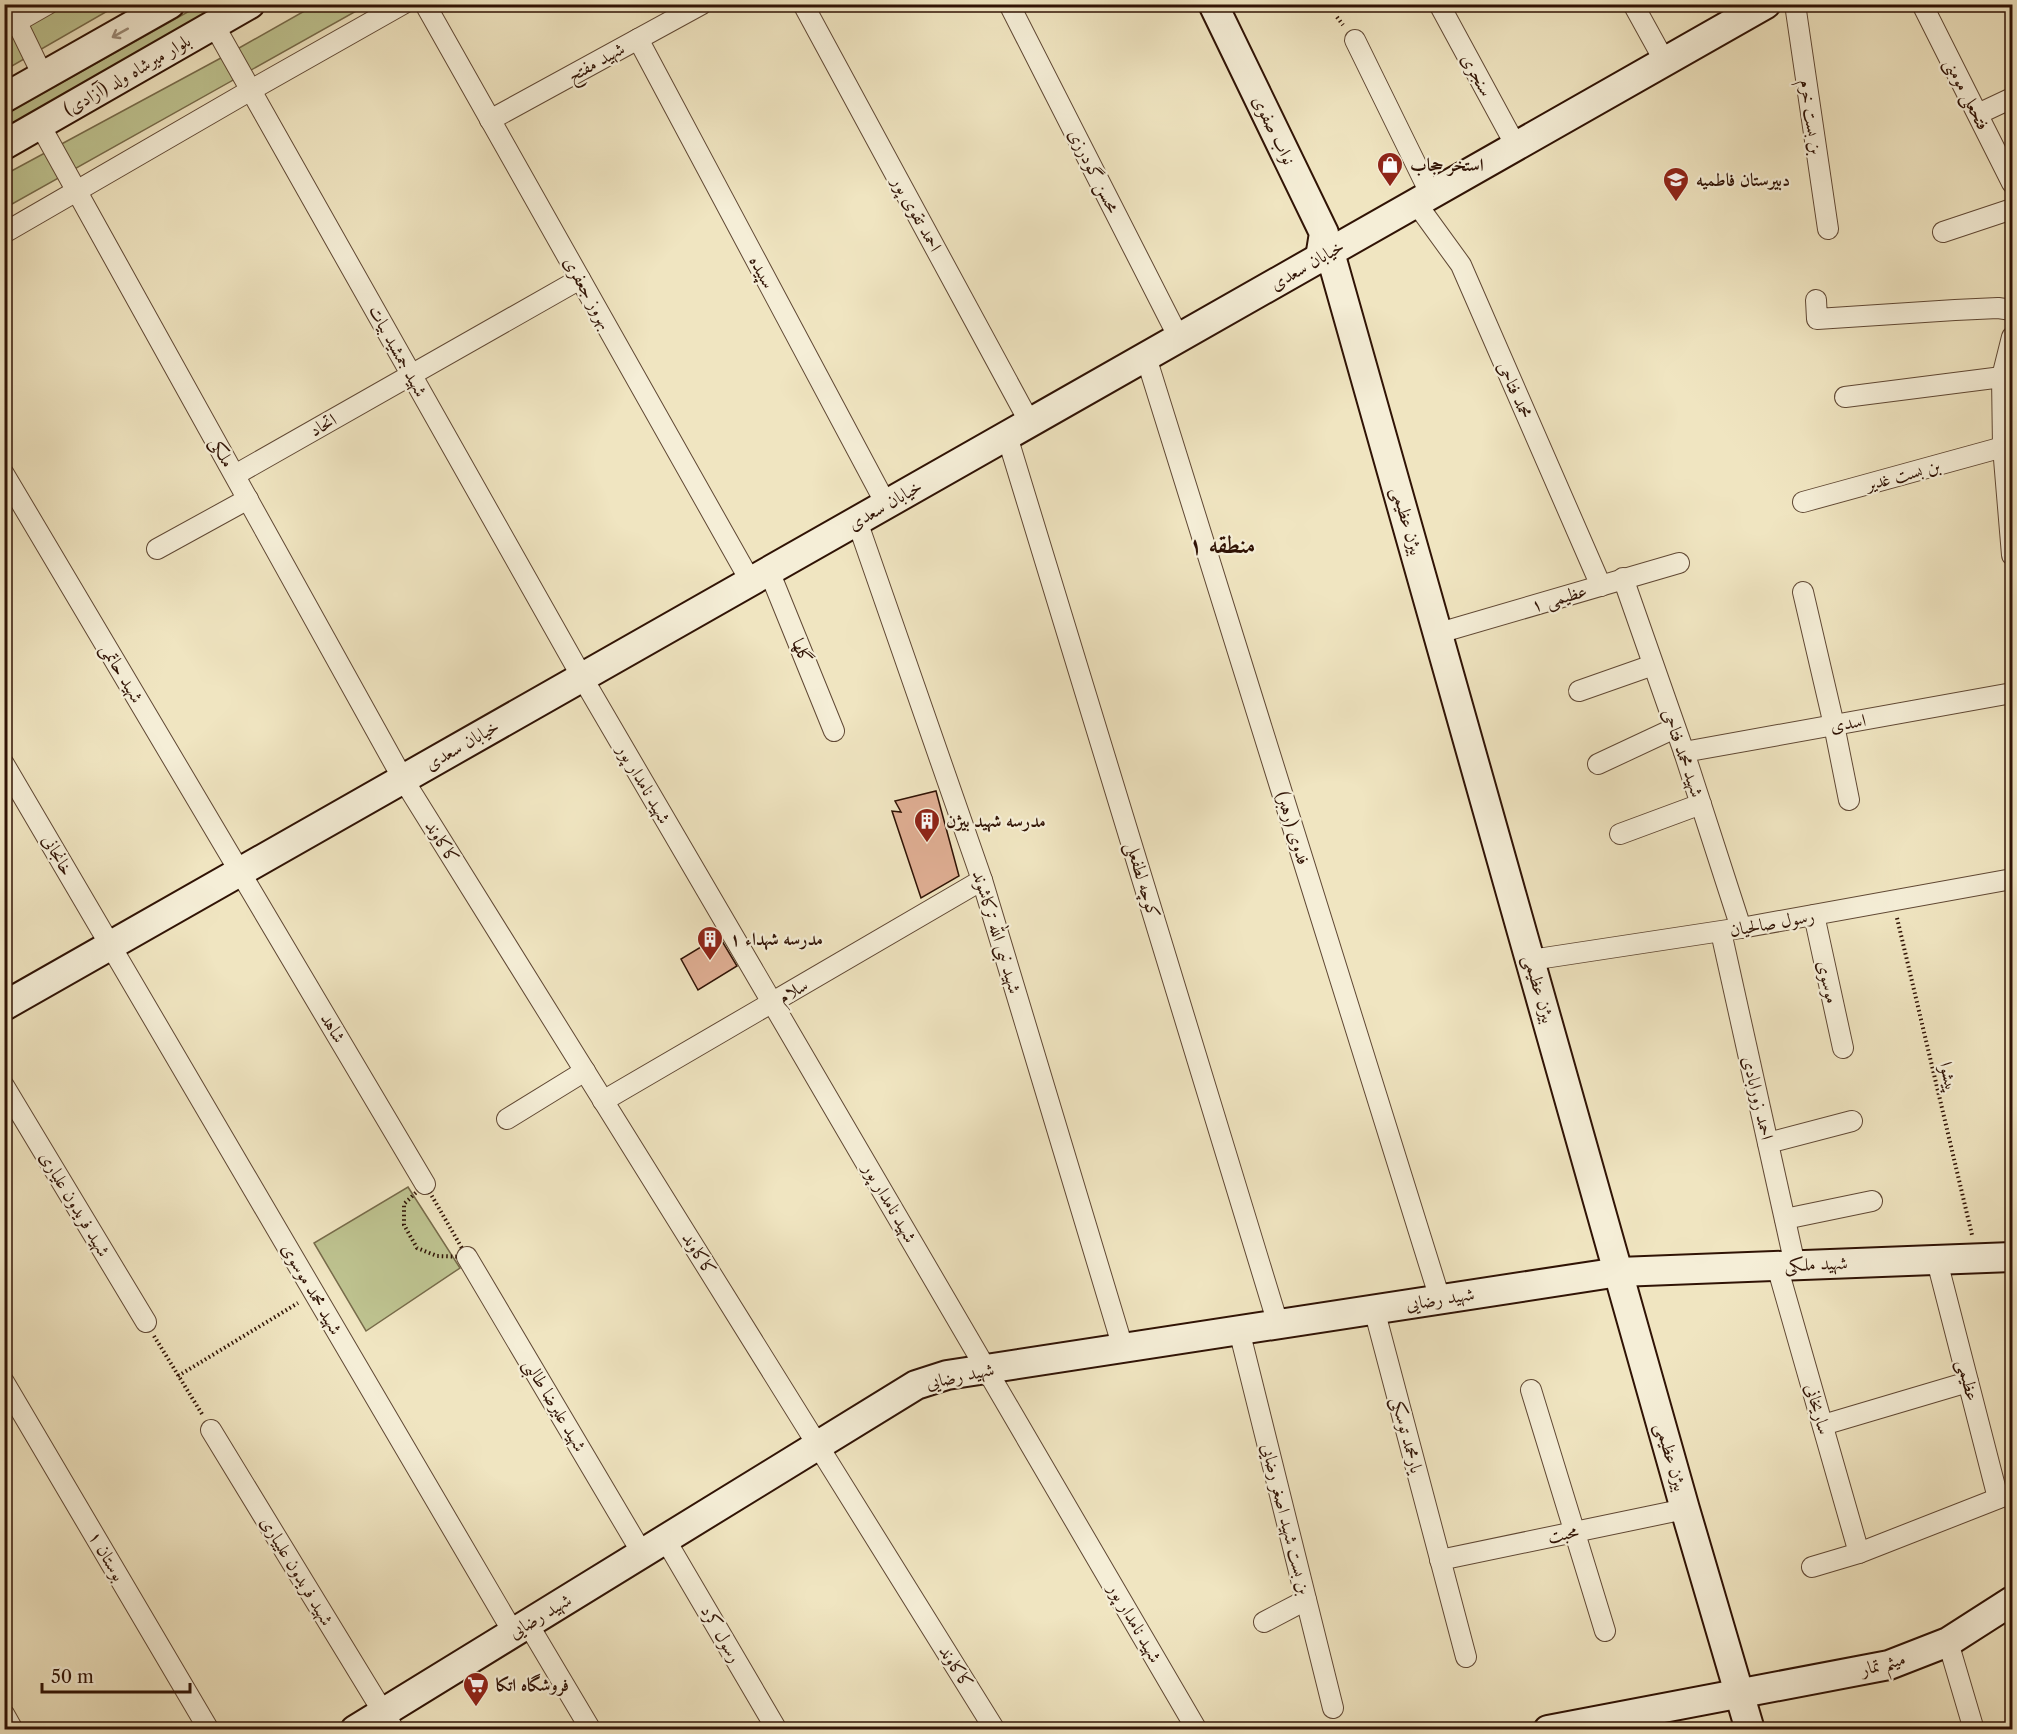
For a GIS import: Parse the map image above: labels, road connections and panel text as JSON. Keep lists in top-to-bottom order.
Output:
{
  "streets": {
    "main road": [
      "بلوار میرشاه ولد (آزادی)",
      "نواب صفوی",
      "خیابان سعدی",
      "بیژن عظیمی",
      "شهید ملکی",
      "شهید رضایی",
      "میثم تمار"
    ],
    "street": [
      "شهید مفتح",
      "سنجری",
      "فتحعلی مومنی",
      "بن بست خرم",
      "محسن گودرزی",
      "احمد تقوی پور",
      "سپیده",
      "بهروز جعفری",
      "شهید جمشید بیات",
      "محمد فتاحی",
      "اتحاد",
      "ملکی",
      "بن بست غدیر",
      "عظیمی ۱",
      "گلها",
      "شهید حاتمی",
      "اسدی",
      "شهید محمد فتاحی",
      "شهید نامدار پور",
      "فدوی (رهبر)",
      "کاکاوند",
      "خانجانی",
      "کوچه لطفعلی",
      "رسول صالحیان",
      "شهید نبی الله ترکاشوند",
      "موسوی",
      "سلام",
      "شاهد",
      "احمد زورابادی",
      "شهید فریدون علیاری",
      "شهید محمد موسوی",
      "عظیمی",
      "شهید علیرضا طالبی",
      "ساریخانی",
      "یارمحمد توسکی",
      "بن بست شهید اصغر رضایی",
      "محبت",
      "بوستان ۱",
      "شهید فریدون علییاری",
      "رسول کرد"
    ],
    "path": ["پیشوا"]
  },
  "crossings": [
    ["شهید مفتح", "سپیده"],
    ["شهید مفتح", "بهروز جعفری"],
    ["بلوار میرشاه ولد (آزادی)", "شهید جمشید بیات"],
    ["بلوار میرشاه ولد (آزادی)", "ملکی"],
    ["سنجری", "خیابان سعدی"],
    ["نواب صفوی", "خیابان سعدی"],
    ["نواب صفوی", "بیژن عظیمی"],
    ["محسن گودرزی", "خیابان سعدی"],
    ["احمد تقوی پور", "خیابان سعدی"],
    ["احمد تقوی پور", "کوچه لطفعلی"],
    ["خیابان سعدی", "سپیده"],
    ["خیابان سعدی", "بهروز جعفری"],
    ["خیابان سعدی", "شهید جمشید بیات"],
    ["خیابان سعدی", "محمد فتاحی"],
    ["خیابان سعدی", "ملکی"],
    ["خیابان سعدی", "بیژن عظیمی"],
    ["خیابان سعدی", "گلها"],
    ["خیابان سعدی", "شهید حاتمی"],
    ["خیابان سعدی", "شهید نامدار پور"],
    ["خیابان سعدی", "فدوی (رهبر)"],
    ["خیابان سعدی", "کاکاوند"],
    ["خیابان سعدی", "خانجانی"],
    ["خیابان سعدی", "کوچه لطفعلی"],
    ["خیابان سعدی", "شهید نبی الله ترکاشوند"],
    ["خیابان سعدی", "شاهد"],
    ["خیابان سعدی", "شهید محمد موسوی"],
    ["بهروز جعفری", "اتحاد"],
    ["بهروز جعفری", "گلها"],
    ["شهید جمشید بیات", "اتحاد"],
    ["شهید جمشید بیات", "شهید نامدار پور"],
    ["محمد فتاحی", "عظیمی ۱"],
    ["اتحاد", "ملکی"],
    ["ملکی", "کاکاوند"],
    ["بیژن عظیمی", "عظیمی ۱"],
    ["بیژن عظیمی", "رسول صالحیان"],
    ["بیژن عظیمی", "شهید ملکی"],
    ["بیژن عظیمی", "شهید رضایی"],
    ["بیژن عظیمی", "محبت"],
    ["بیژن عظیمی", "میثم تمار"],
    ["عظیمی ۱", "شهید محمد فتاحی"],
    ["شهید حاتمی", "شاهد"],
    ["اسدی", "شهید محمد فتاحی"],
    ["شهید محمد فتاحی", "رسول صالحیان"],
    ["شهید نامدار پور", "سلام"],
    ["شهید نامدار پور", "شهید رضایی"],
    ["فدوی (رهبر)", "شهید رضایی"],
    ["کاکاوند", "سلام"],
    ["کاکاوند", "شهید رضایی"],
    ["خانجانی", "شهید محمد موسوی"],
    ["کوچه لطفعلی", "شهید رضایی"],
    ["رسول صالحیان", "موسوی"],
    ["رسول صالحیان", "پیشوا"],
    ["رسول صالحیان", "احمد زورابادی"],
    ["شهید نبی الله ترکاشوند", "سلام"],
    ["شهید نبی الله ترکاشوند", "شهید رضایی"],
    ["پیشوا", "شهید ملکی"],
    ["احمد زورابادی", "شهید ملکی"],
    ["احمد زورابادی", "ساریخانی"],
    ["شهید ملکی", "شهید رضایی"],
    ["شهید ملکی", "عظیمی"],
    ["شهید ملکی", "ساریخانی"],
    ["شهید محمد موسوی", "شهید رضایی"],
    ["شهید رضایی", "شهید علیرضا طالبی"],
    ["شهید رضایی", "یارمحمد توسکی"],
    ["شهید رضایی", "بن بست شهید اصغر رضایی"],
    ["شهید رضایی", "شهید فریدون علییاری"],
    ["شهید رضایی", "رسول کرد"],
    ["شهید علیرضا طالبی", "رسول کرد"],
    ["یارمحمد توسکی", "محبت"]
  ],
  "districts": ["منطقه ۱"],
  "places": {
    "shop": ["استخر حجاب"],
    "school or university": ["دبیرستان فاطمیه"],
    "building": ["مدرسه شهید بیژن", "مدرسه شهداء ۱"],
    "supermarket": ["فروشگاه اتکا"]
  },
  "scale_bar": "50 m"
}
